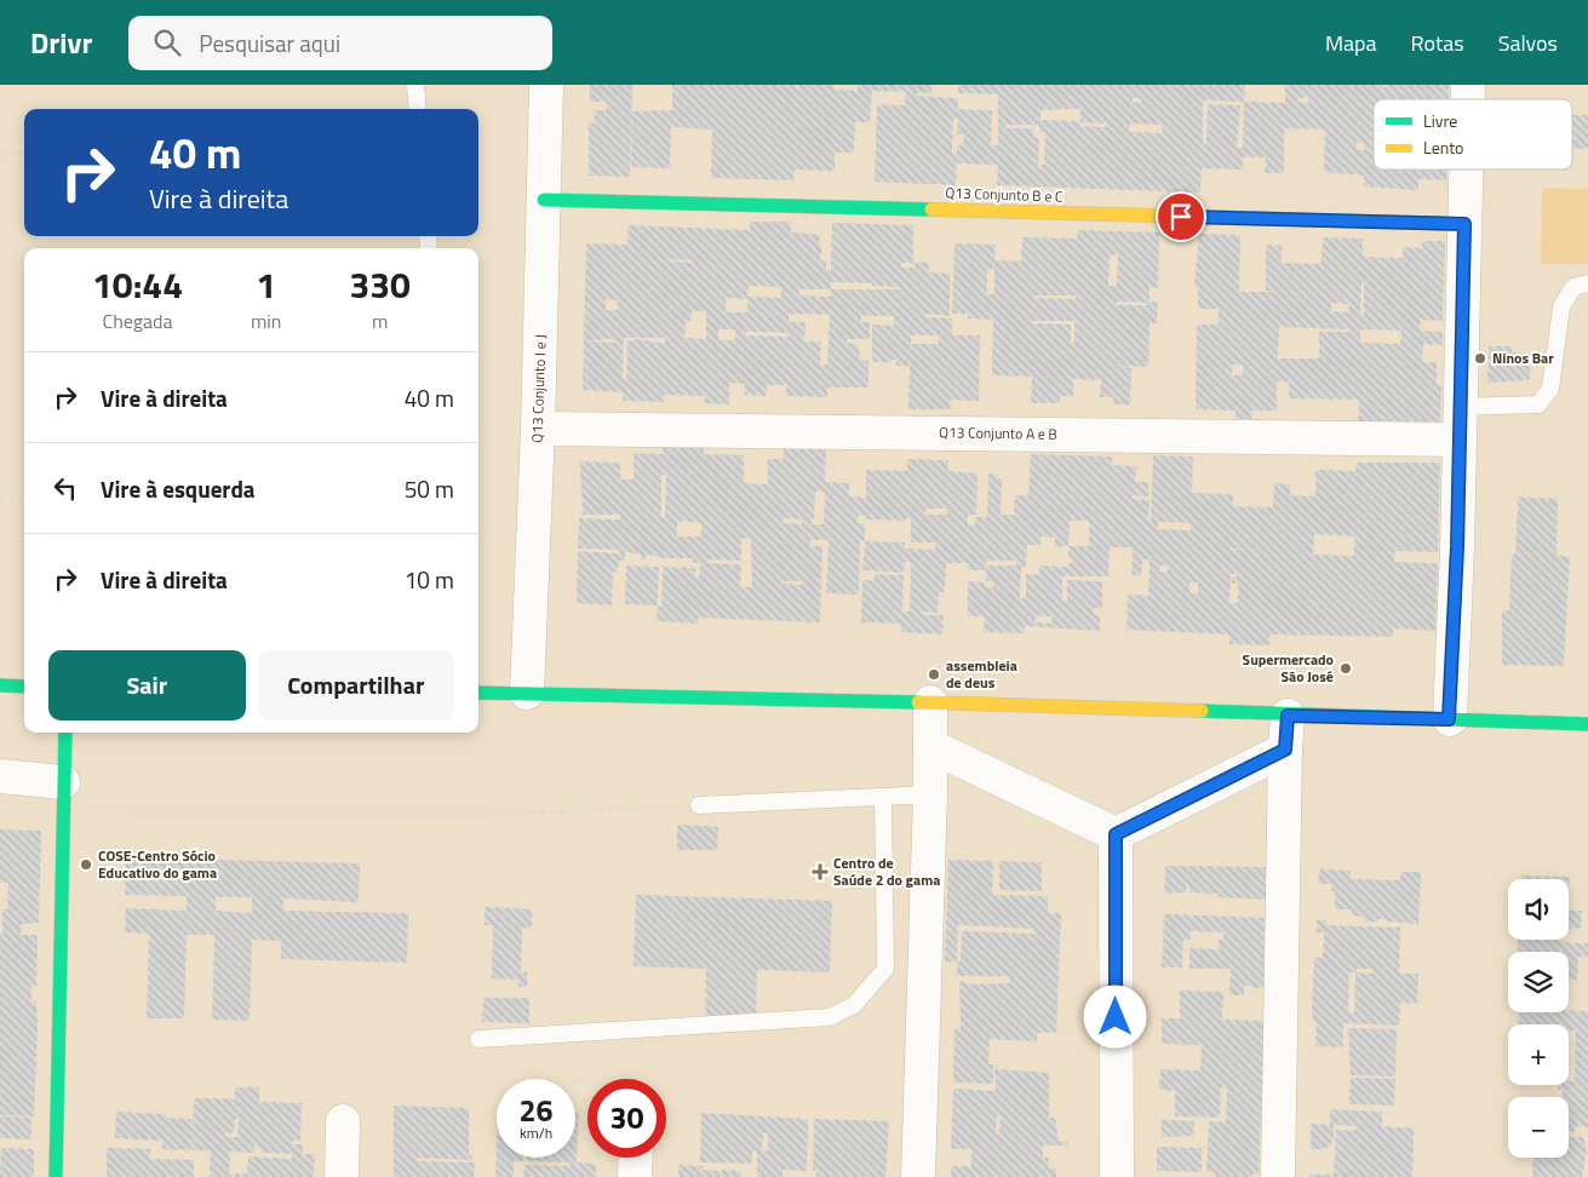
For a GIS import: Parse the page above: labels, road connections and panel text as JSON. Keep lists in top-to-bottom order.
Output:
{
  "streets": {
    "street": ["Q13 Conjunto B e C", "Q13 Conjunto I e J", "Q13 Conjunto A e B"]
  },
  "crossings": [
    ["Q13 Conjunto B e C", "Q13 Conjunto I e J"],
    ["Q13 Conjunto I e J", "Q13 Conjunto A e B"]
  ],
  "places": {
    "other": [
      "Ninos Bar",
      "Supermercado São José",
      "assembleia de deus",
      "COSE-Centro Sócio Educativo do gama"
    ],
    "health": ["Centro de Saúde 2 do gama"]
  },
  "legend": ["Livre", "Lento"],
  "page": {
    "header": "Drivr",
    "search": "Pesquisar aqui",
    "nav": ["Mapa", "Rotas", "Salvos"],
    "turn": ["40 m", "Vire à direita"],
    "eta": [
      "10:44",
      "Chegada",
      "1",
      "min",
      "330",
      "m"
    ],
    "list": [
      {
        "name": "Vire à direita",
        "value": "40 m"
      },
      {
        "name": "Vire à esquerda",
        "value": "50 m"
      },
      {
        "name": "Vire à direita",
        "value": "10 m"
      }
    ],
    "buttons": ["Sair", "Compartilhar"],
    "map_buttons": ["+", "−"],
    "speed": "26 km/h",
    "limit": "30"
  }
}
